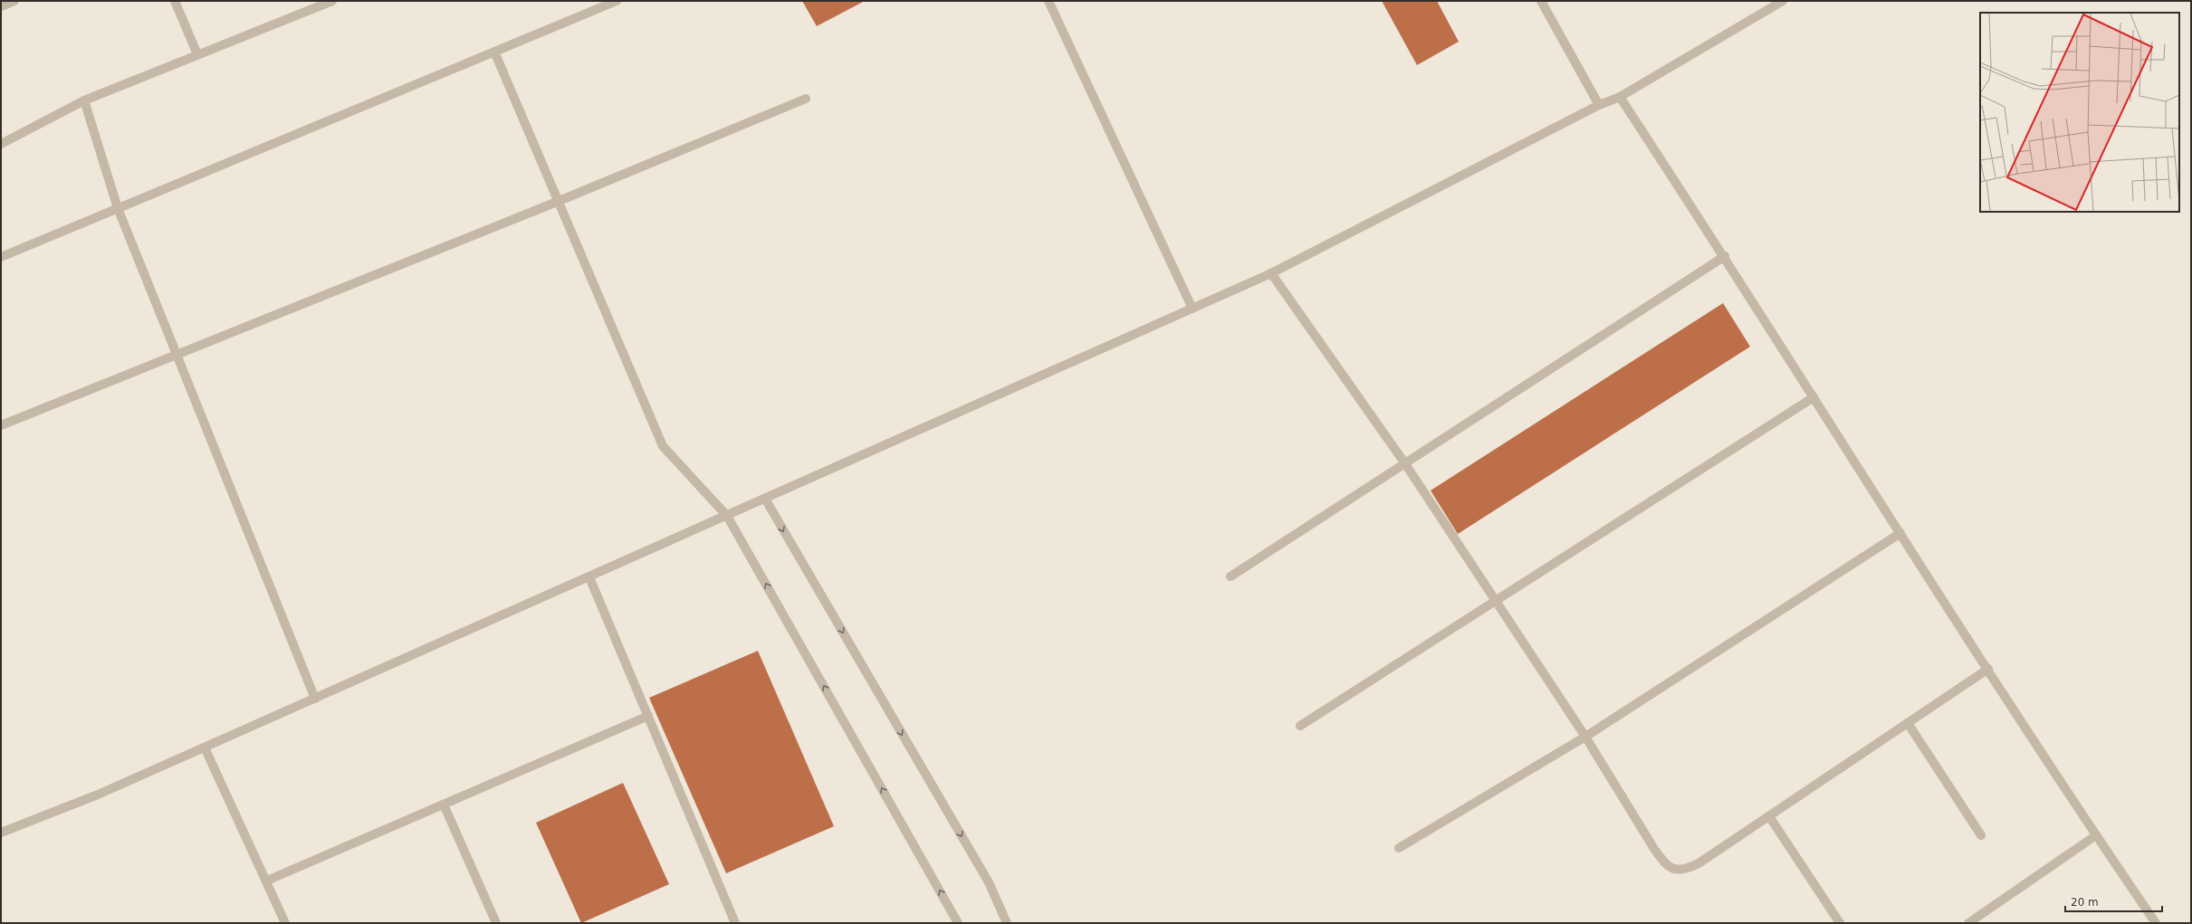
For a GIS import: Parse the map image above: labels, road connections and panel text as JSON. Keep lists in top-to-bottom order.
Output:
{
  "scale_bar": "20 m"
}
